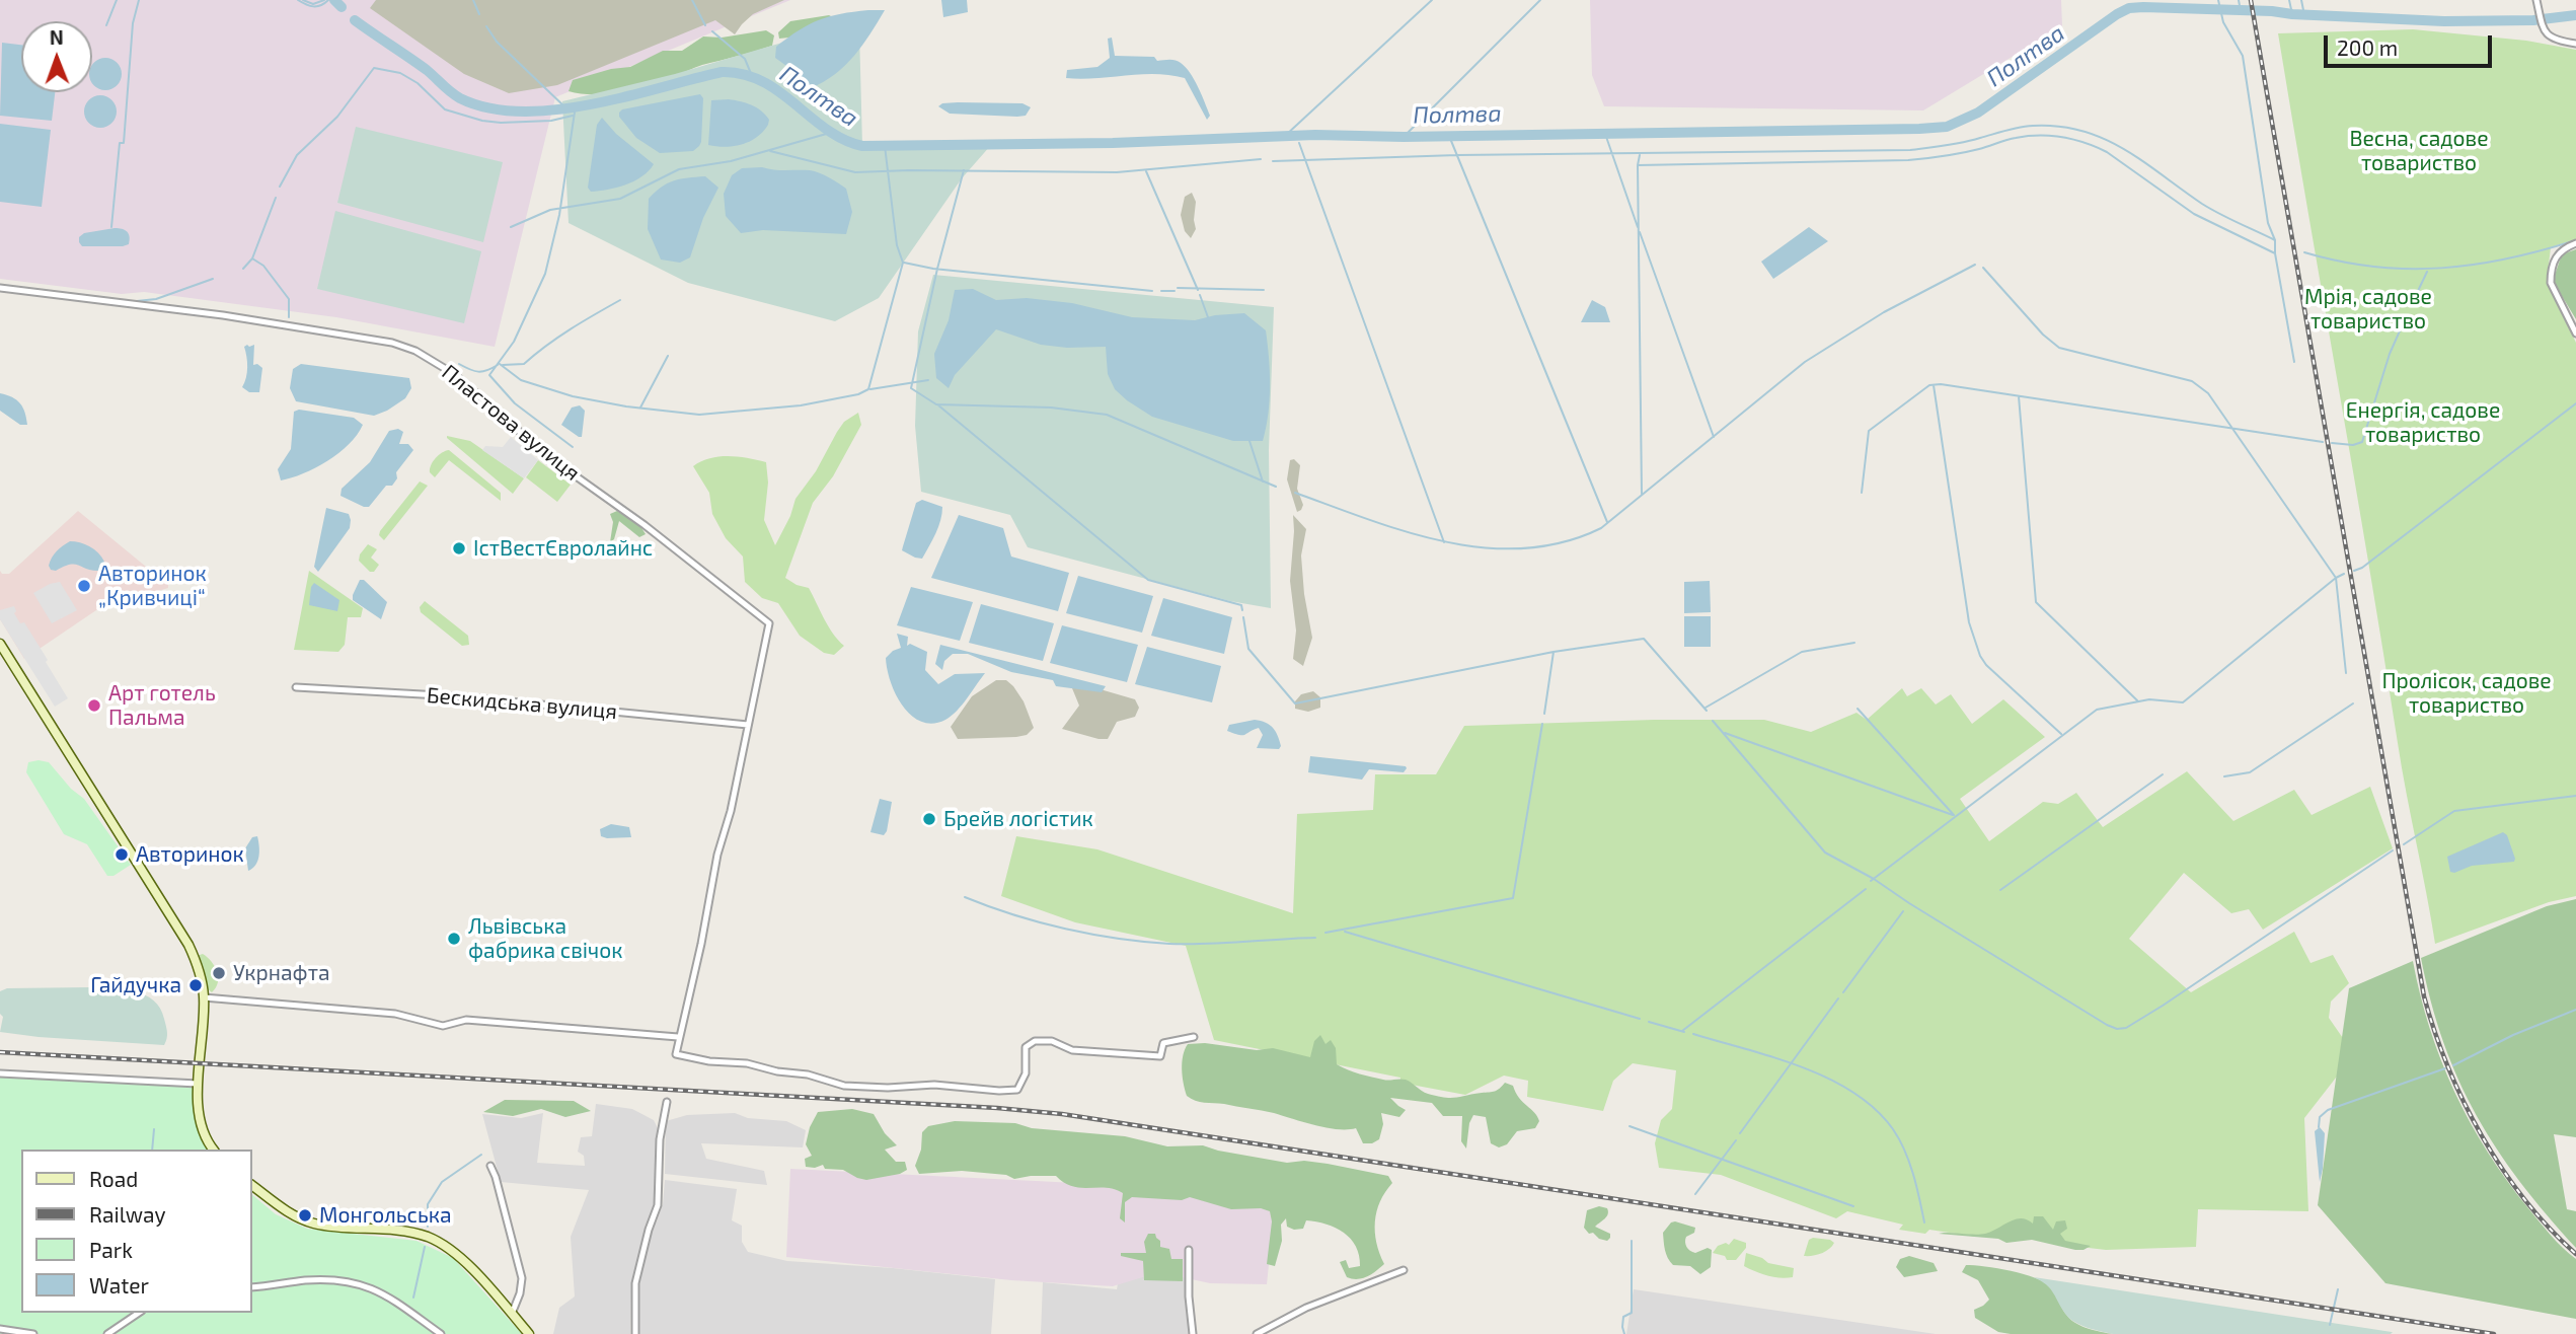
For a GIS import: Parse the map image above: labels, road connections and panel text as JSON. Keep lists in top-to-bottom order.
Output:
{
  "streets": {
    "street": ["Пластова вулиця", "Бескидська вулиця"]
  },
  "crossings": [
    ["Пластова вулиця", "Бескидська вулиця"]
  ],
  "water": ["Полтва"],
  "parks": [
    "Весна, садове товариство",
    "Мрія, садове товариство",
    "Енергія, садове товариство",
    "Пролісок, садове товариство"
  ],
  "places": [
    "ІстВестЄвролайнс",
    "Авторинок „Кривчиці“",
    "Арт готель Пальма",
    "Брейв логістик",
    "Авторинок",
    "Львівська фабрика свічок",
    "Укрнафта",
    "Гайдучка",
    "Монгольська"
  ],
  "legend": [
    "Road",
    "Railway",
    "Park",
    "Water"
  ],
  "scale_bar": "200 m",
  "north": "top"
}
